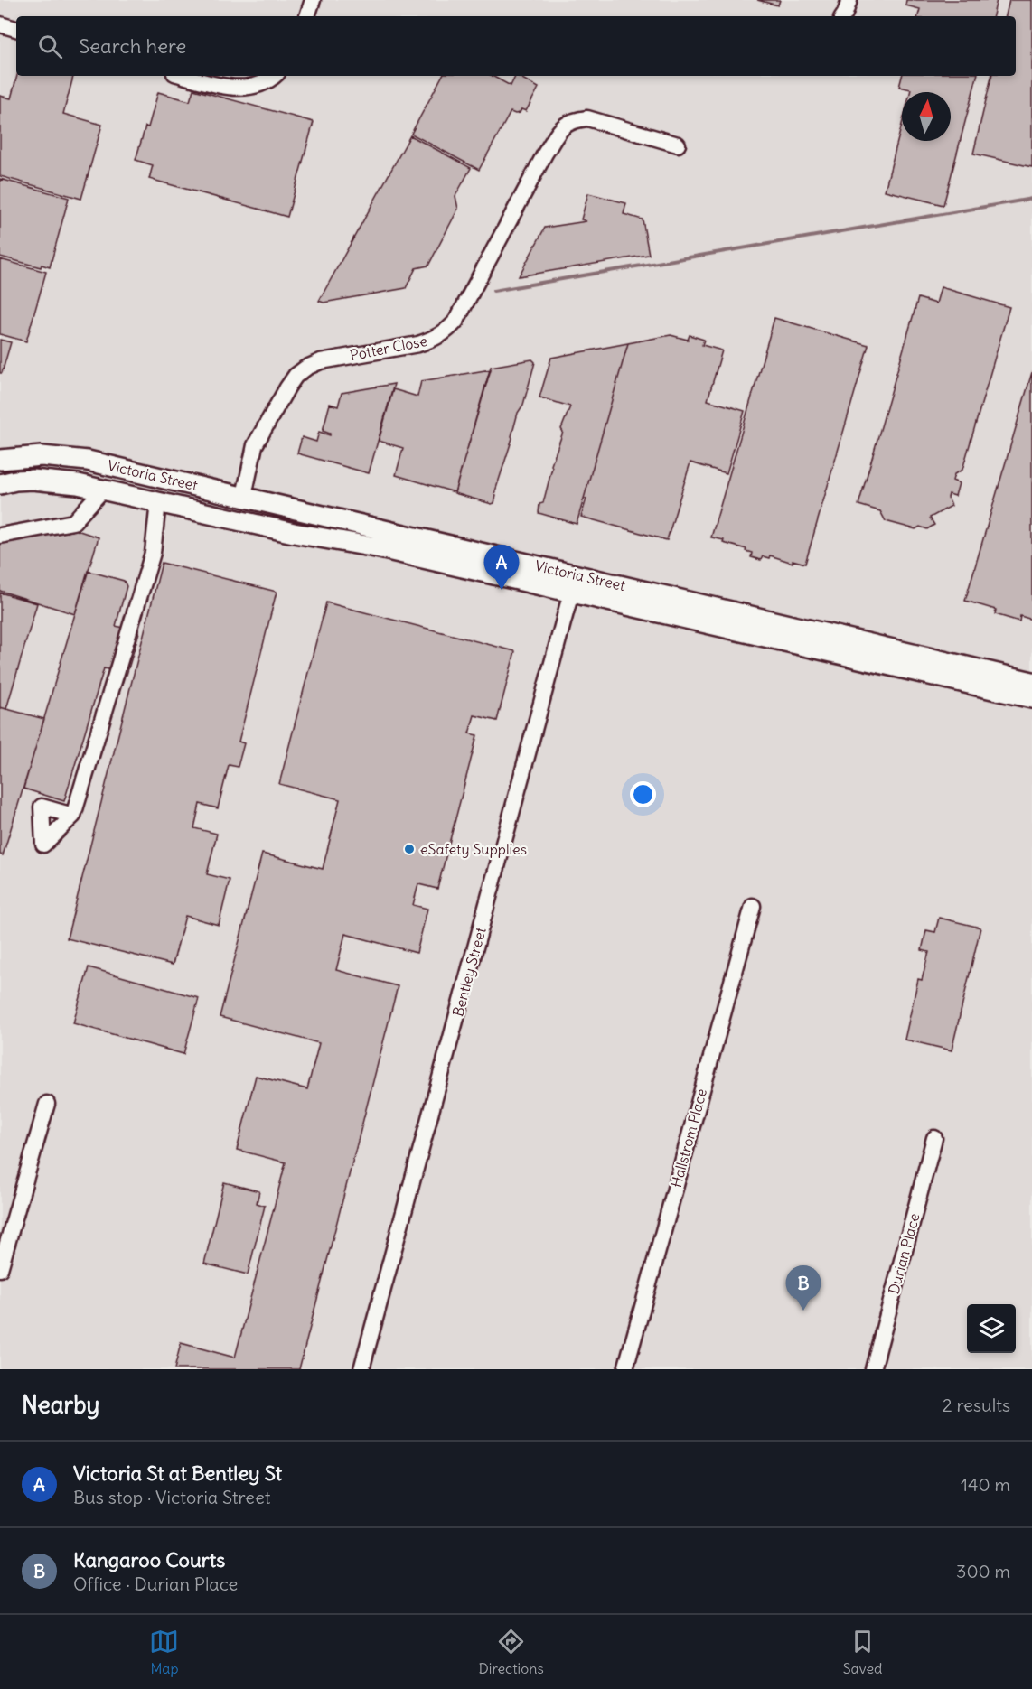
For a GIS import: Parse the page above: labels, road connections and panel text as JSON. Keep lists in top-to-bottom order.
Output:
{
  "streets": {
    "main road": ["Victoria Street"],
    "street": [
      "Potter Close",
      "Bentley Street",
      "Hallstrom Place",
      "Durian Place"
    ]
  },
  "crossings": [
    ["Potter Close", "Victoria Street"],
    ["Victoria Street", "Bentley Street"]
  ],
  "places": ["eSafety Supplies"],
  "north": "top",
  "page": {
    "search": "Search here",
    "pins": ["A", "B"],
    "heading": ["Nearby", "2 results"],
    "list": [
      {
        "mark": "A",
        "name": "Victoria St at Bentley St",
        "note": "Bus stop · Victoria Street",
        "value": "140 m"
      },
      {
        "mark": "B",
        "name": "Kangaroo Courts",
        "note": "Office · Durian Place",
        "value": "300 m"
      }
    ],
    "nav": ["Map", "Directions", "Saved"]
  }
}
